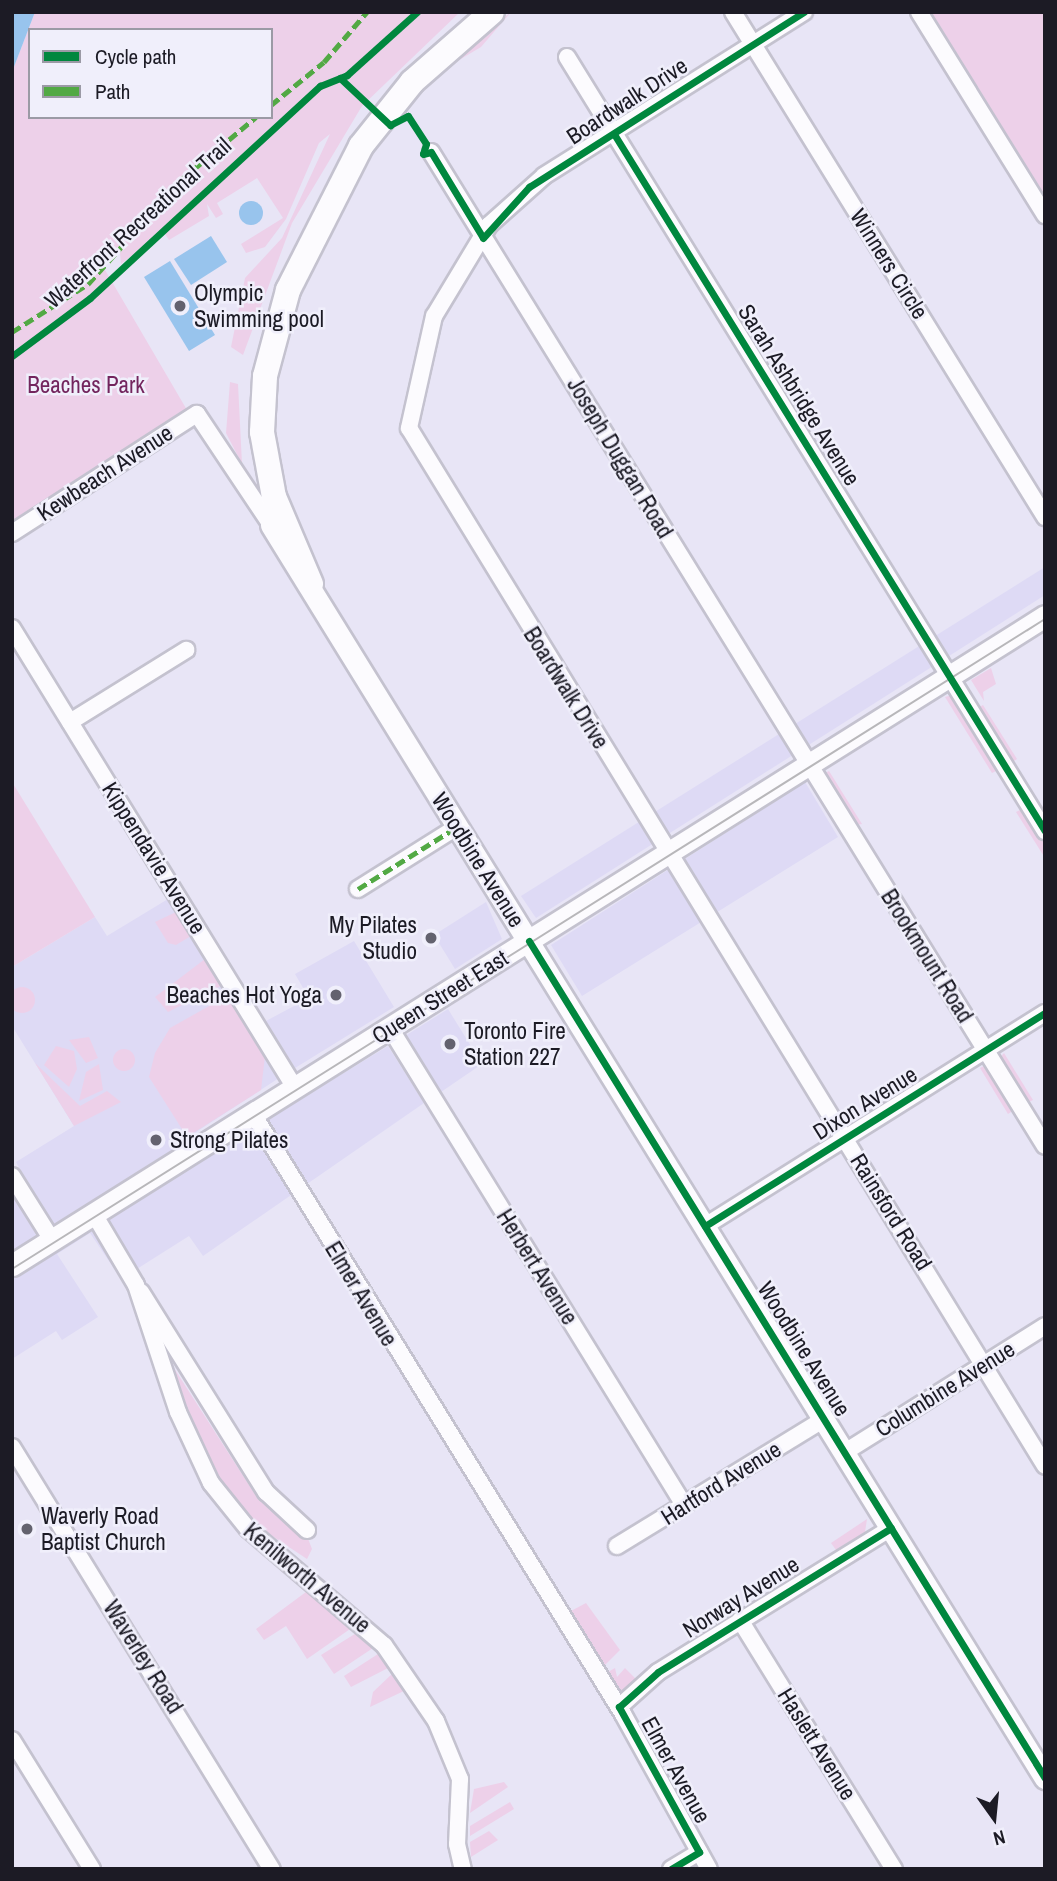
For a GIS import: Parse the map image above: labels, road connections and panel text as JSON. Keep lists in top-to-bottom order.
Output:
{
  "streets": {
    "highway": ["Woodbine Avenue"],
    "main road": ["Queen Street East"],
    "street": [
      "Boardwalk Drive",
      "Winners Circle",
      "Sarah Ashbridge Avenue",
      "Joseph Duggan Road",
      "Kewbeach Avenue",
      "Kippendavie Avenue",
      "Brookmount Road",
      "Dixon Avenue",
      "Rainsford Road",
      "Herbert Avenue",
      "Elmer Avenue",
      "Columbine Avenue",
      "Hartford Avenue",
      "Kenilworth Avenue",
      "Norway Avenue",
      "Waverley Road",
      "Haslett Avenue"
    ],
    "cycle path": ["Waterfront Recreational Trail"]
  },
  "crossings": [
    ["Boardwalk Drive", "Winners Circle"],
    ["Boardwalk Drive", "Sarah Ashbridge Avenue"],
    ["Boardwalk Drive", "Joseph Duggan Road"],
    ["Boardwalk Drive", "Queen Street East"],
    ["Boardwalk Drive", "Rainsford Road"],
    ["Sarah Ashbridge Avenue", "Queen Street East"],
    ["Joseph Duggan Road", "Brookmount Road"],
    ["Joseph Duggan Road", "Queen Street East"],
    ["Kewbeach Avenue", "Woodbine Avenue"],
    ["Kippendavie Avenue", "Queen Street East"],
    ["Woodbine Avenue", "Queen Street East"],
    ["Woodbine Avenue", "Dixon Avenue"],
    ["Woodbine Avenue", "Columbine Avenue"],
    ["Woodbine Avenue", "Hartford Avenue"],
    ["Woodbine Avenue", "Norway Avenue"],
    ["Brookmount Road", "Queen Street East"],
    ["Brookmount Road", "Dixon Avenue"],
    ["Queen Street East", "Rainsford Road"],
    ["Queen Street East", "Herbert Avenue"],
    ["Queen Street East", "Elmer Avenue"],
    ["Queen Street East", "Kenilworth Avenue"],
    ["Dixon Avenue", "Rainsford Road"],
    ["Rainsford Road", "Columbine Avenue"],
    ["Herbert Avenue", "Hartford Avenue"],
    ["Elmer Avenue", "Norway Avenue"],
    ["Norway Avenue", "Haslett Avenue"]
  ],
  "parks": ["Beaches Park"],
  "places": [
    "Olympic Swimming pool",
    "My Pilates Studio",
    "Beaches Hot Yoga",
    "Toronto Fire Station 227",
    "Strong Pilates",
    "Waverly Road Baptist Church"
  ],
  "legend": ["Cycle path", "Path"],
  "north": "bottom"
}
